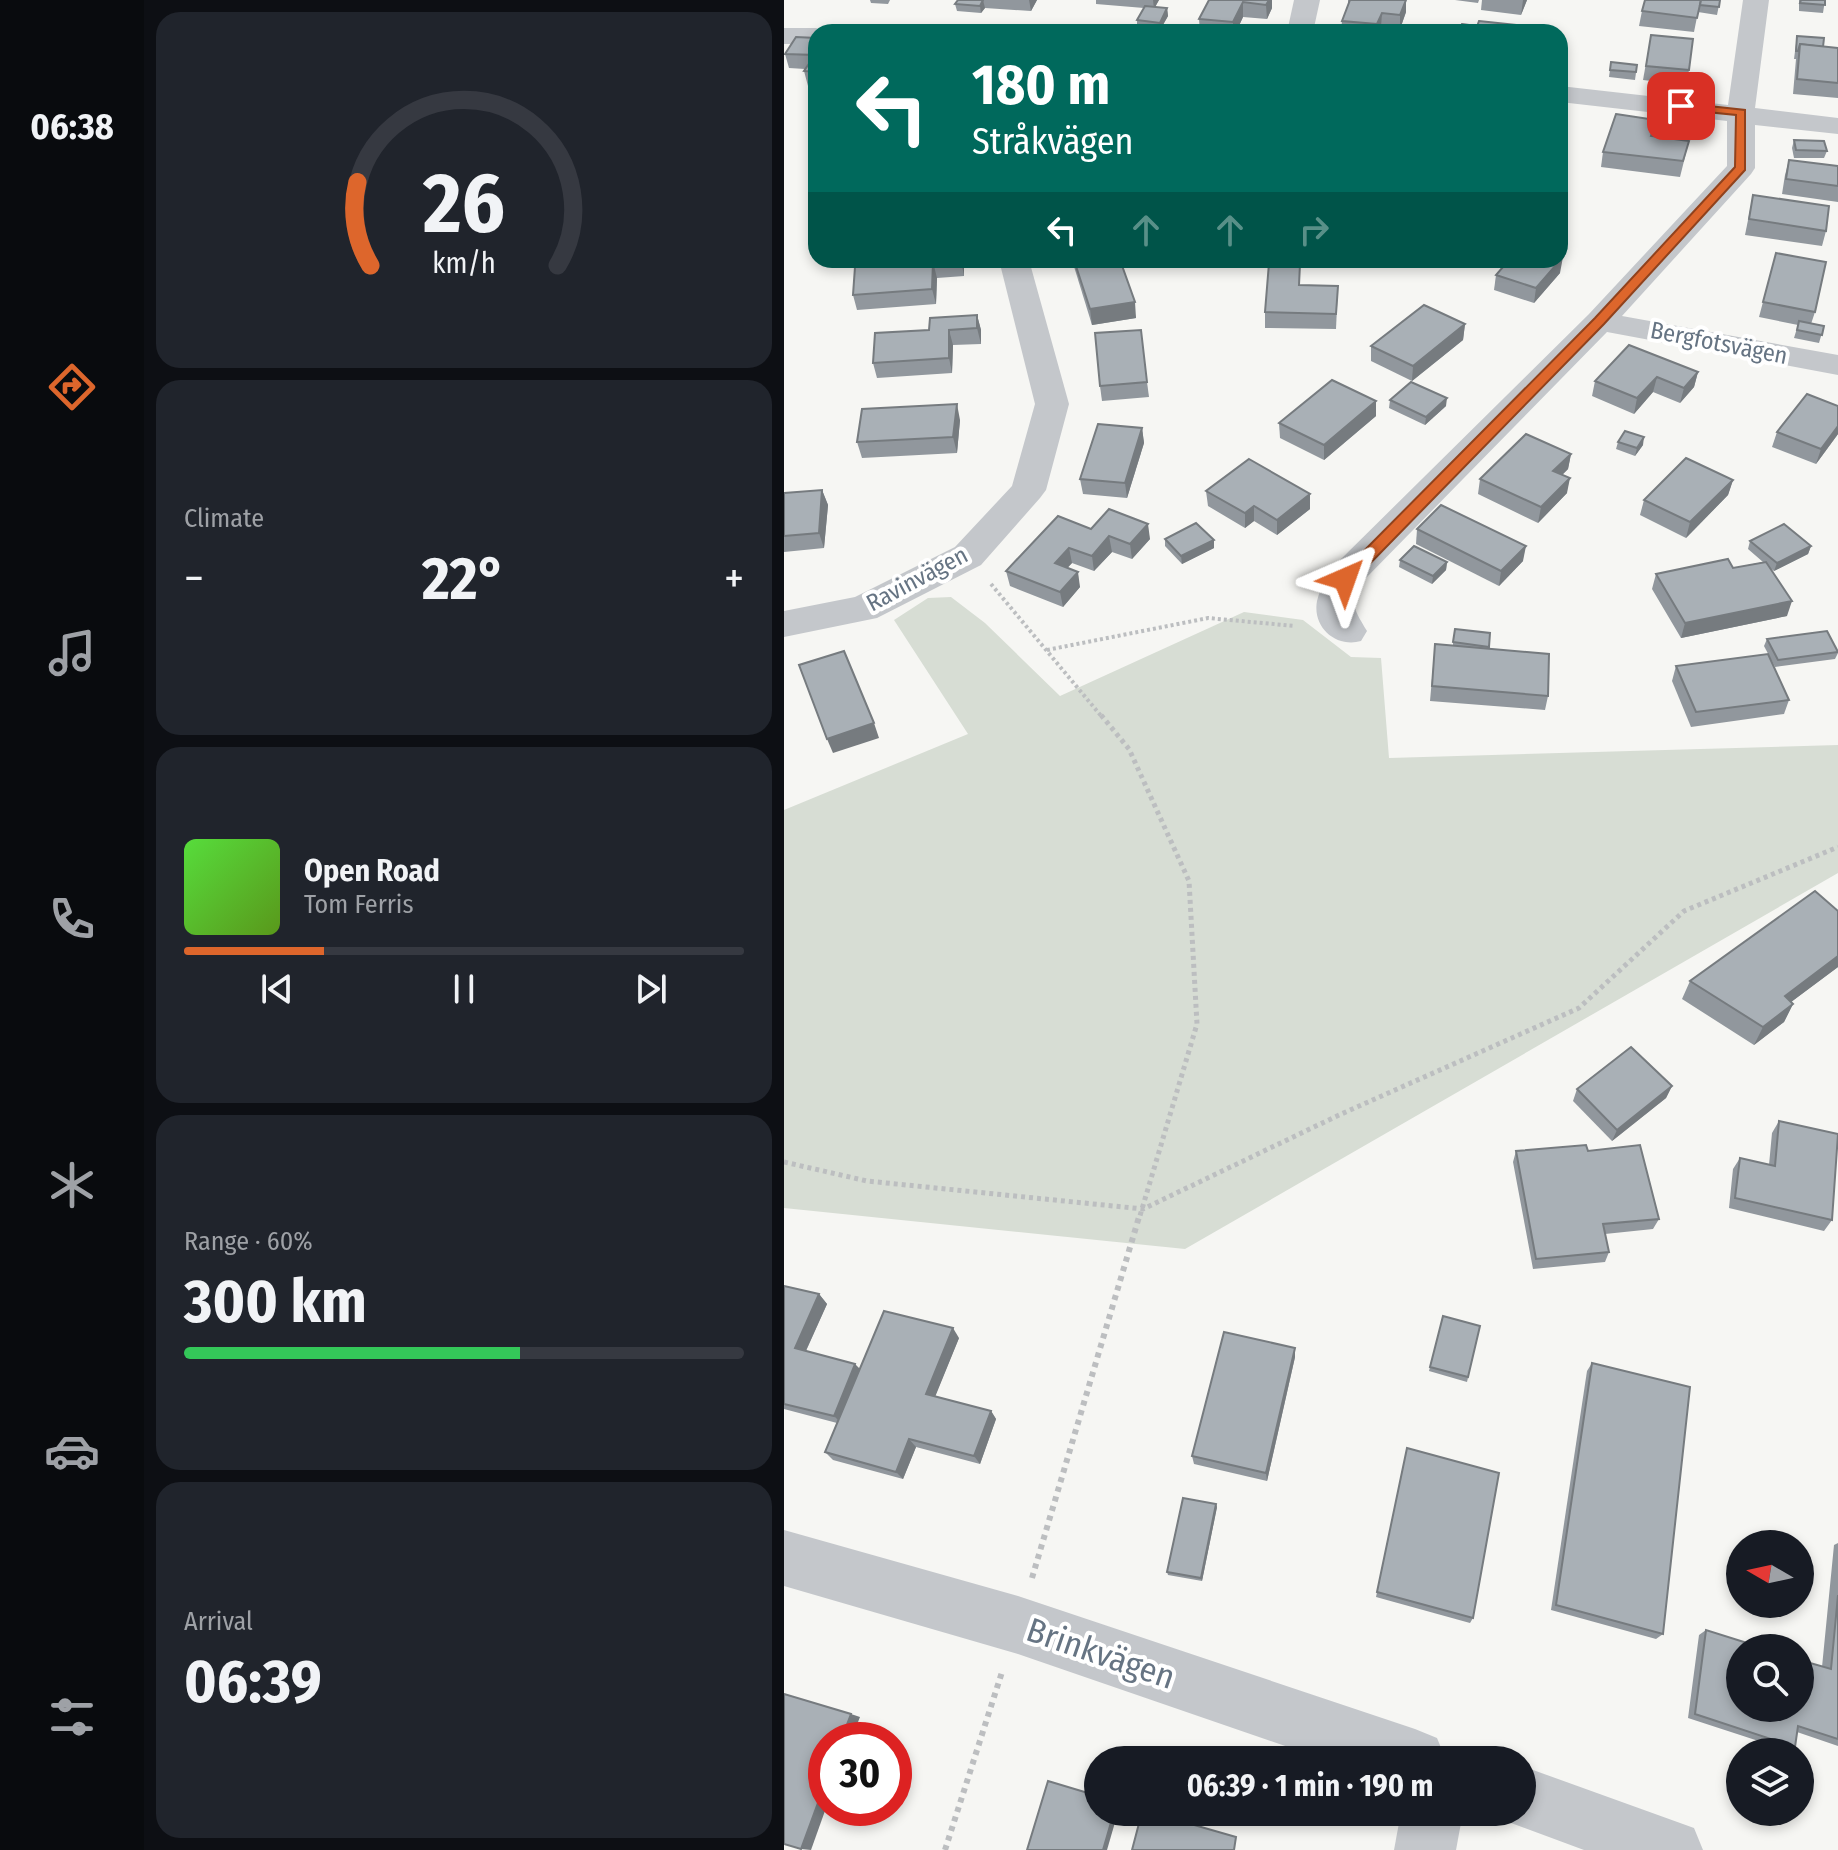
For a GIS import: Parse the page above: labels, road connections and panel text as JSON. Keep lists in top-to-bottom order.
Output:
{
  "streets": {
    "street": ["Bergfotsvägen", "Ravinvägen", "Brinkvägen"]
  },
  "north": "left",
  "page": {
    "tabs": "06:38",
    "turn": ["180 m", "Stråkvägen"],
    "tile": [
      "Climate",
      ["Range · 60%", "300 km"],
      ["Arrival", "06:39"]
    ],
    "heat": ["−", "22°", "+"],
    "song": ["Open Road", "Tom Ferris"],
    "limit": "30",
    "trip": "06:39 · 1 min · 190 m",
    "gauge": ["26", "km/h"]
  }
}
